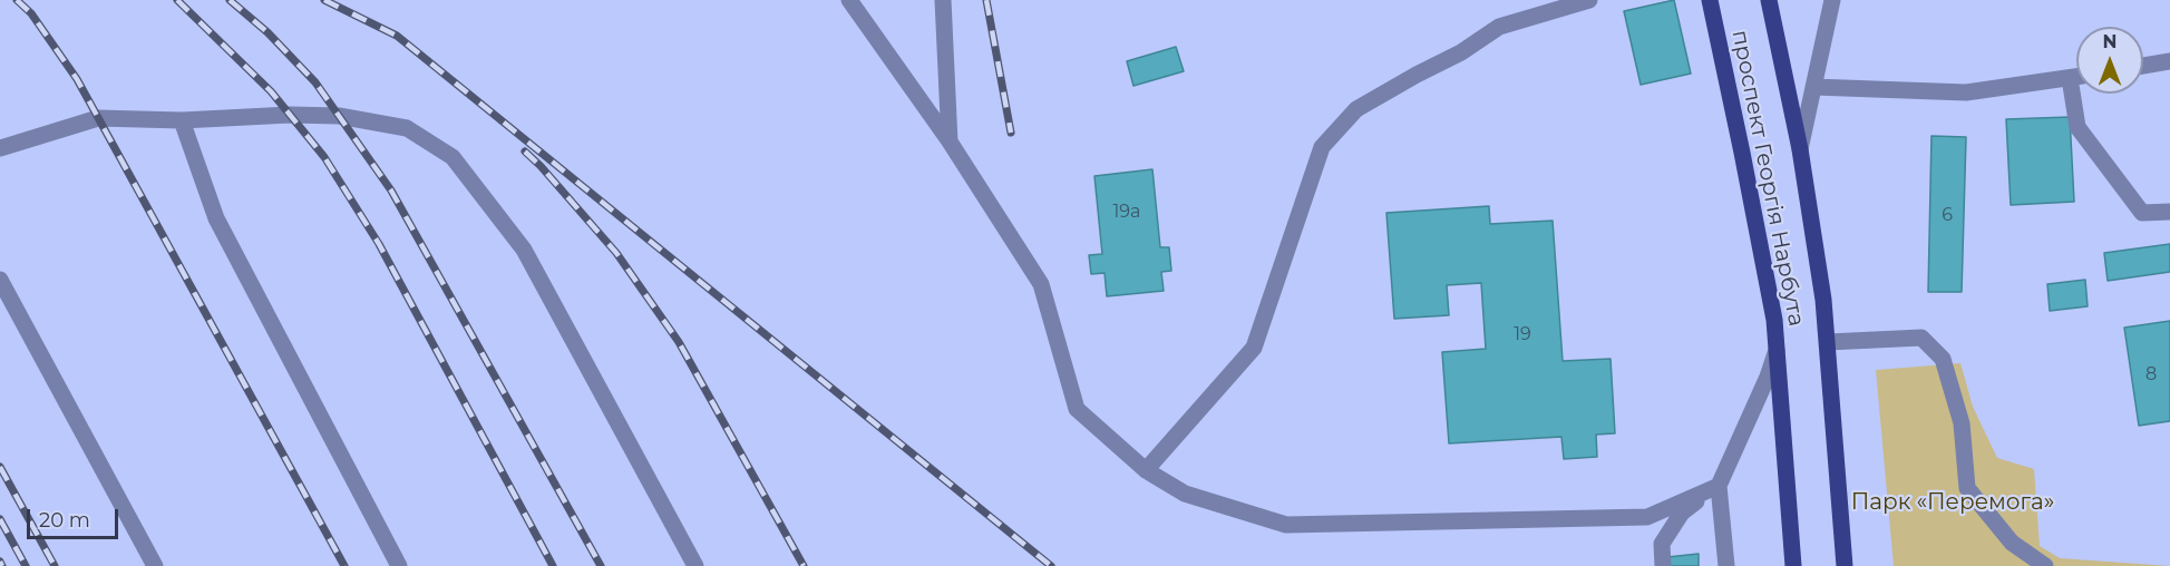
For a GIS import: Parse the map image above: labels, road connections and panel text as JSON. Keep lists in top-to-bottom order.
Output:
{
  "streets": {
    "main road": ["проспект Георгія Нарбута"]
  },
  "parks": ["Парк «Перемога»"],
  "house_numbers": [
    "19а",
    "6",
    "19",
    "8"
  ],
  "scale_bar": "20 m",
  "north": "top"
}
